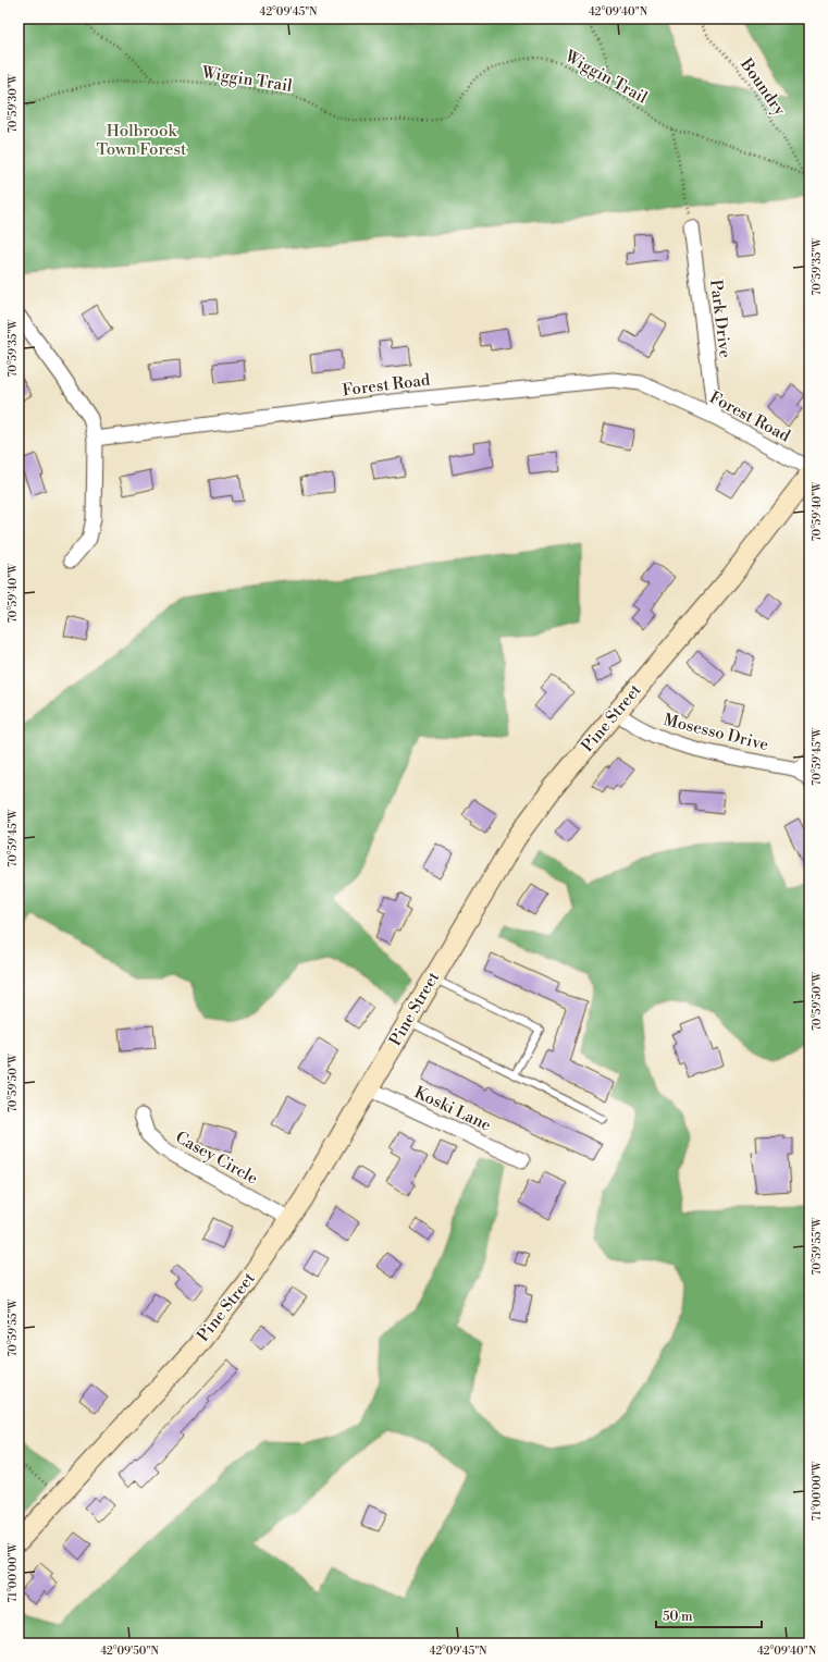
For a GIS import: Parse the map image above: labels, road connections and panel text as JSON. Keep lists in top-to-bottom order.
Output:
{
  "streets": {
    "main road": ["Pine Street"],
    "street": [
      "Park Drive",
      "Forest Road",
      "Mosesso Drive",
      "Koski Lane",
      "Casey Circle"
    ],
    "path": ["Wiggin Trail", "Boundry"]
  },
  "crossings": [
    ["Wiggin Trail", "Boundry"],
    ["Park Drive", "Forest Road"],
    ["Pine Street", "Mosesso Drive"],
    ["Pine Street", "Koski Lane"],
    ["Pine Street", "Casey Circle"]
  ],
  "parks": ["Holbrook Town Forest"],
  "scale_bar": "50 m",
  "coordinates": [
    "42°09'45\"N",
    "42°09'40\"N",
    "70°59'30\"W",
    "70°59'35\"W",
    "70°59'40\"W",
    "70°59'45\"W",
    "70°59'50\"W",
    "70°59'55\"W",
    "71°00'00\"W",
    "42°09'50\"N"
  ]
}
